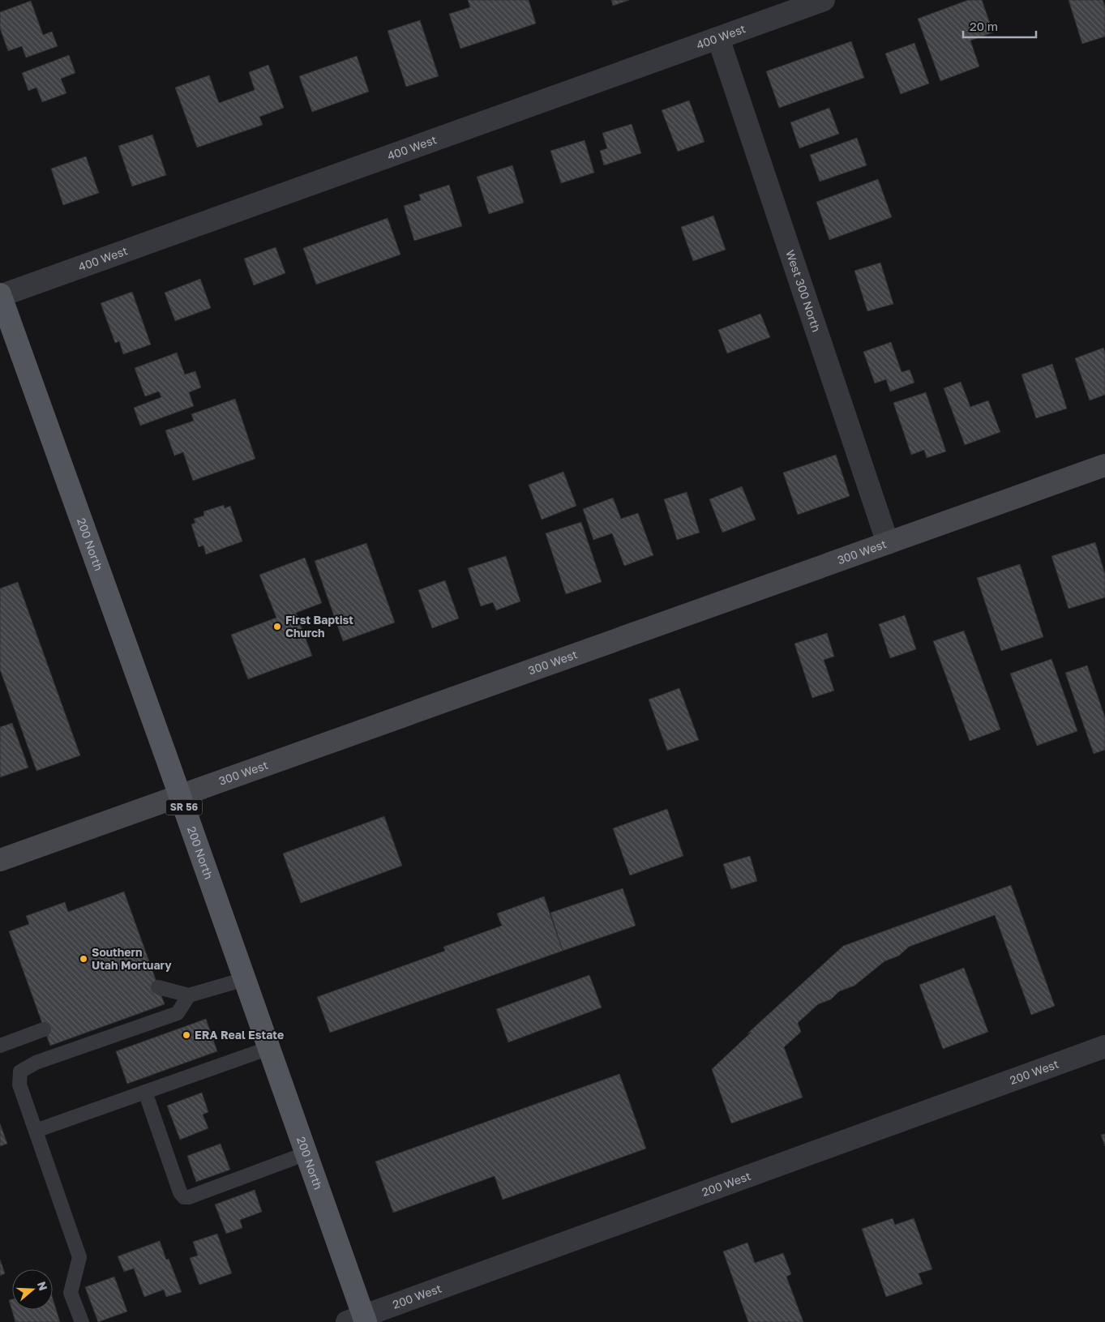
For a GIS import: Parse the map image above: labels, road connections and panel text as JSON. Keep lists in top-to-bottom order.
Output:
{
  "streets": {
    "main road": ["200 North", "SR 56"],
    "street": [
      "400 West",
      "West 300 North",
      "300 West",
      "200 West"
    ]
  },
  "crossings": [
    ["400 West", "West 300 North"],
    ["400 West", "200 North"],
    ["West 300 North", "300 West"],
    ["200 North", "300 West"],
    ["200 North", "200 West"]
  ],
  "places": ["First Baptist Church", "Southern Utah Mortuary", "ERA Real Estate"],
  "scale_bar": "20 m",
  "north": "right"
}
